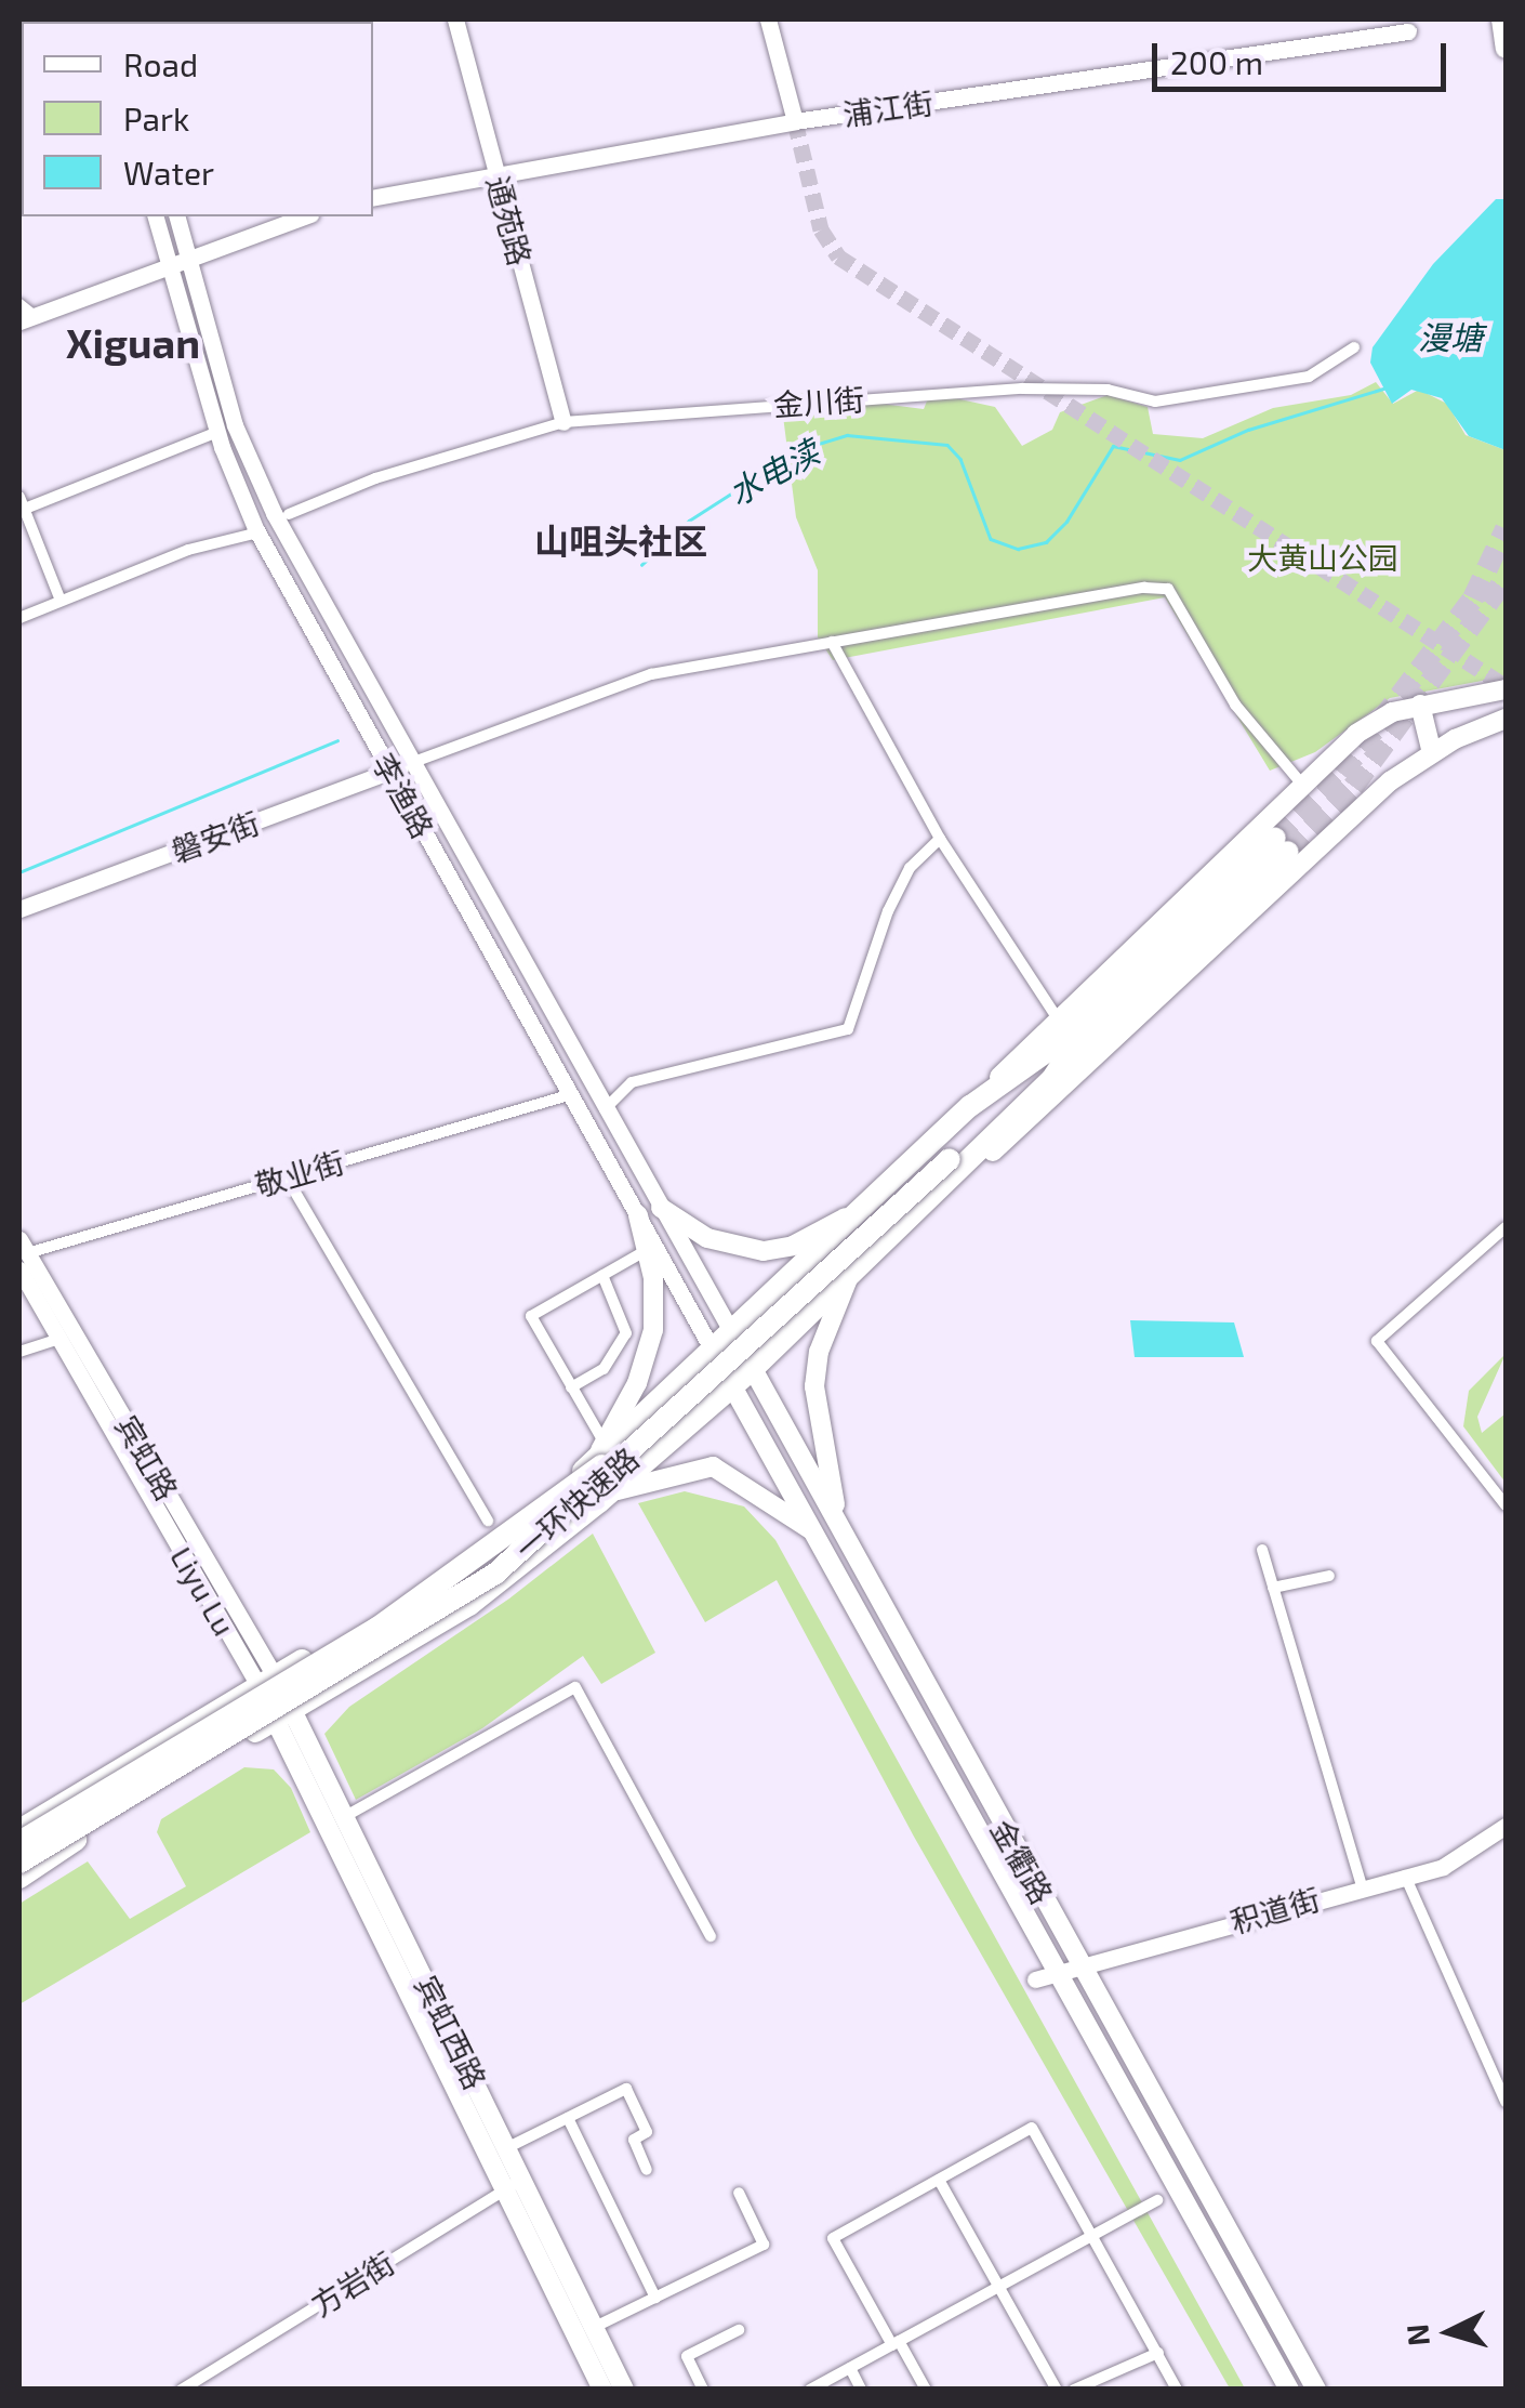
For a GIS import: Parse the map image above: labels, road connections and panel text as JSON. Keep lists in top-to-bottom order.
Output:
{
  "streets": {
    "highway": ["一环快速路"],
    "main road": [
      "浦江街",
      "通苑路",
      "李渔路",
      "磐安街",
      "宾虹路",
      "Liyu Lu",
      "金衢路",
      "积道街",
      "宾虹西路"
    ],
    "street": ["金川街", "敬业街", "方岩街"]
  },
  "crossings": [
    ["浦江街", "通苑路"],
    ["通苑路", "金川街"],
    ["李渔路", "磐安街"],
    ["李渔路", "敬业街"],
    ["李渔路", "金衢路"],
    ["敬业街", "宾虹路"],
    ["宾虹路", "Liyu Lu"],
    ["宾虹路", "宾虹西路"],
    ["Liyu Lu", "宾虹西路"],
    ["金衢路", "积道街"],
    ["宾虹西路", "方岩街"]
  ],
  "districts": ["Xiguan", "山咀头社区"],
  "water": ["漫塘", "水电渎"],
  "parks": ["大黄山公园"],
  "legend": ["Road", "Park", "Water"],
  "scale_bar": "200 m",
  "north": "left"
}
